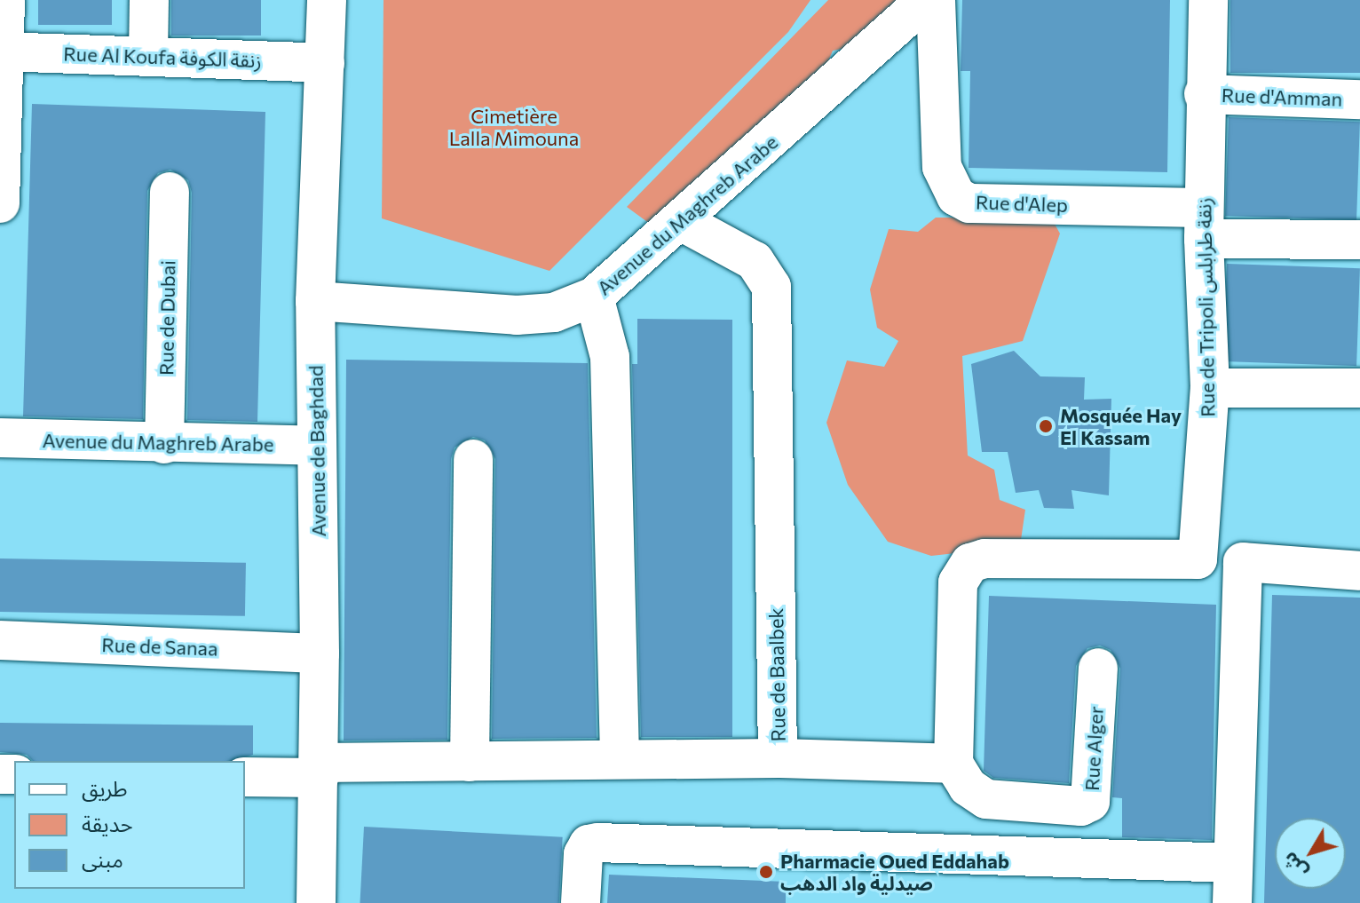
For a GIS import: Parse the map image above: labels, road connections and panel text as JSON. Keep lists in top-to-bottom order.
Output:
{
  "streets": {
    "street": [
      "Rue Al Koufa زنقة الكوفة",
      "Rue d'Amman",
      "Rue d'Alep",
      "Avenue du Maghreb Arabe",
      "Rue de Tripoli زنقة طرابلس",
      "Rue de Dubai",
      "Avenue de Baghdad",
      "Rue de Sanaa",
      "Rue de Baalbek",
      "Rue Alger"
    ]
  },
  "crossings": [
    ["Rue Al Koufa زنقة الكوفة", "Avenue de Baghdad"],
    ["Rue d'Amman", "Rue de Tripoli زنقة طرابلس"],
    ["Rue d'Alep", "Rue de Tripoli زنقة طرابلس"],
    ["Avenue du Maghreb Arabe", "Rue de Dubai"],
    ["Avenue du Maghreb Arabe", "Avenue de Baghdad"],
    ["Avenue du Maghreb Arabe", "Rue de Baalbek"],
    ["Avenue de Baghdad", "Rue de Sanaa"],
    ["Avenue de Baghdad", "Rue de Baalbek"]
  ],
  "parks": ["Cimetière Lalla Mimouna"],
  "places": ["Mosquée Hay El Kassam", "Pharmacie Oued Eddahab صيدلية واد الدهب"],
  "legend": ["طريق", "حديقة", "مبنى"],
  "north": "bottom left"
}
